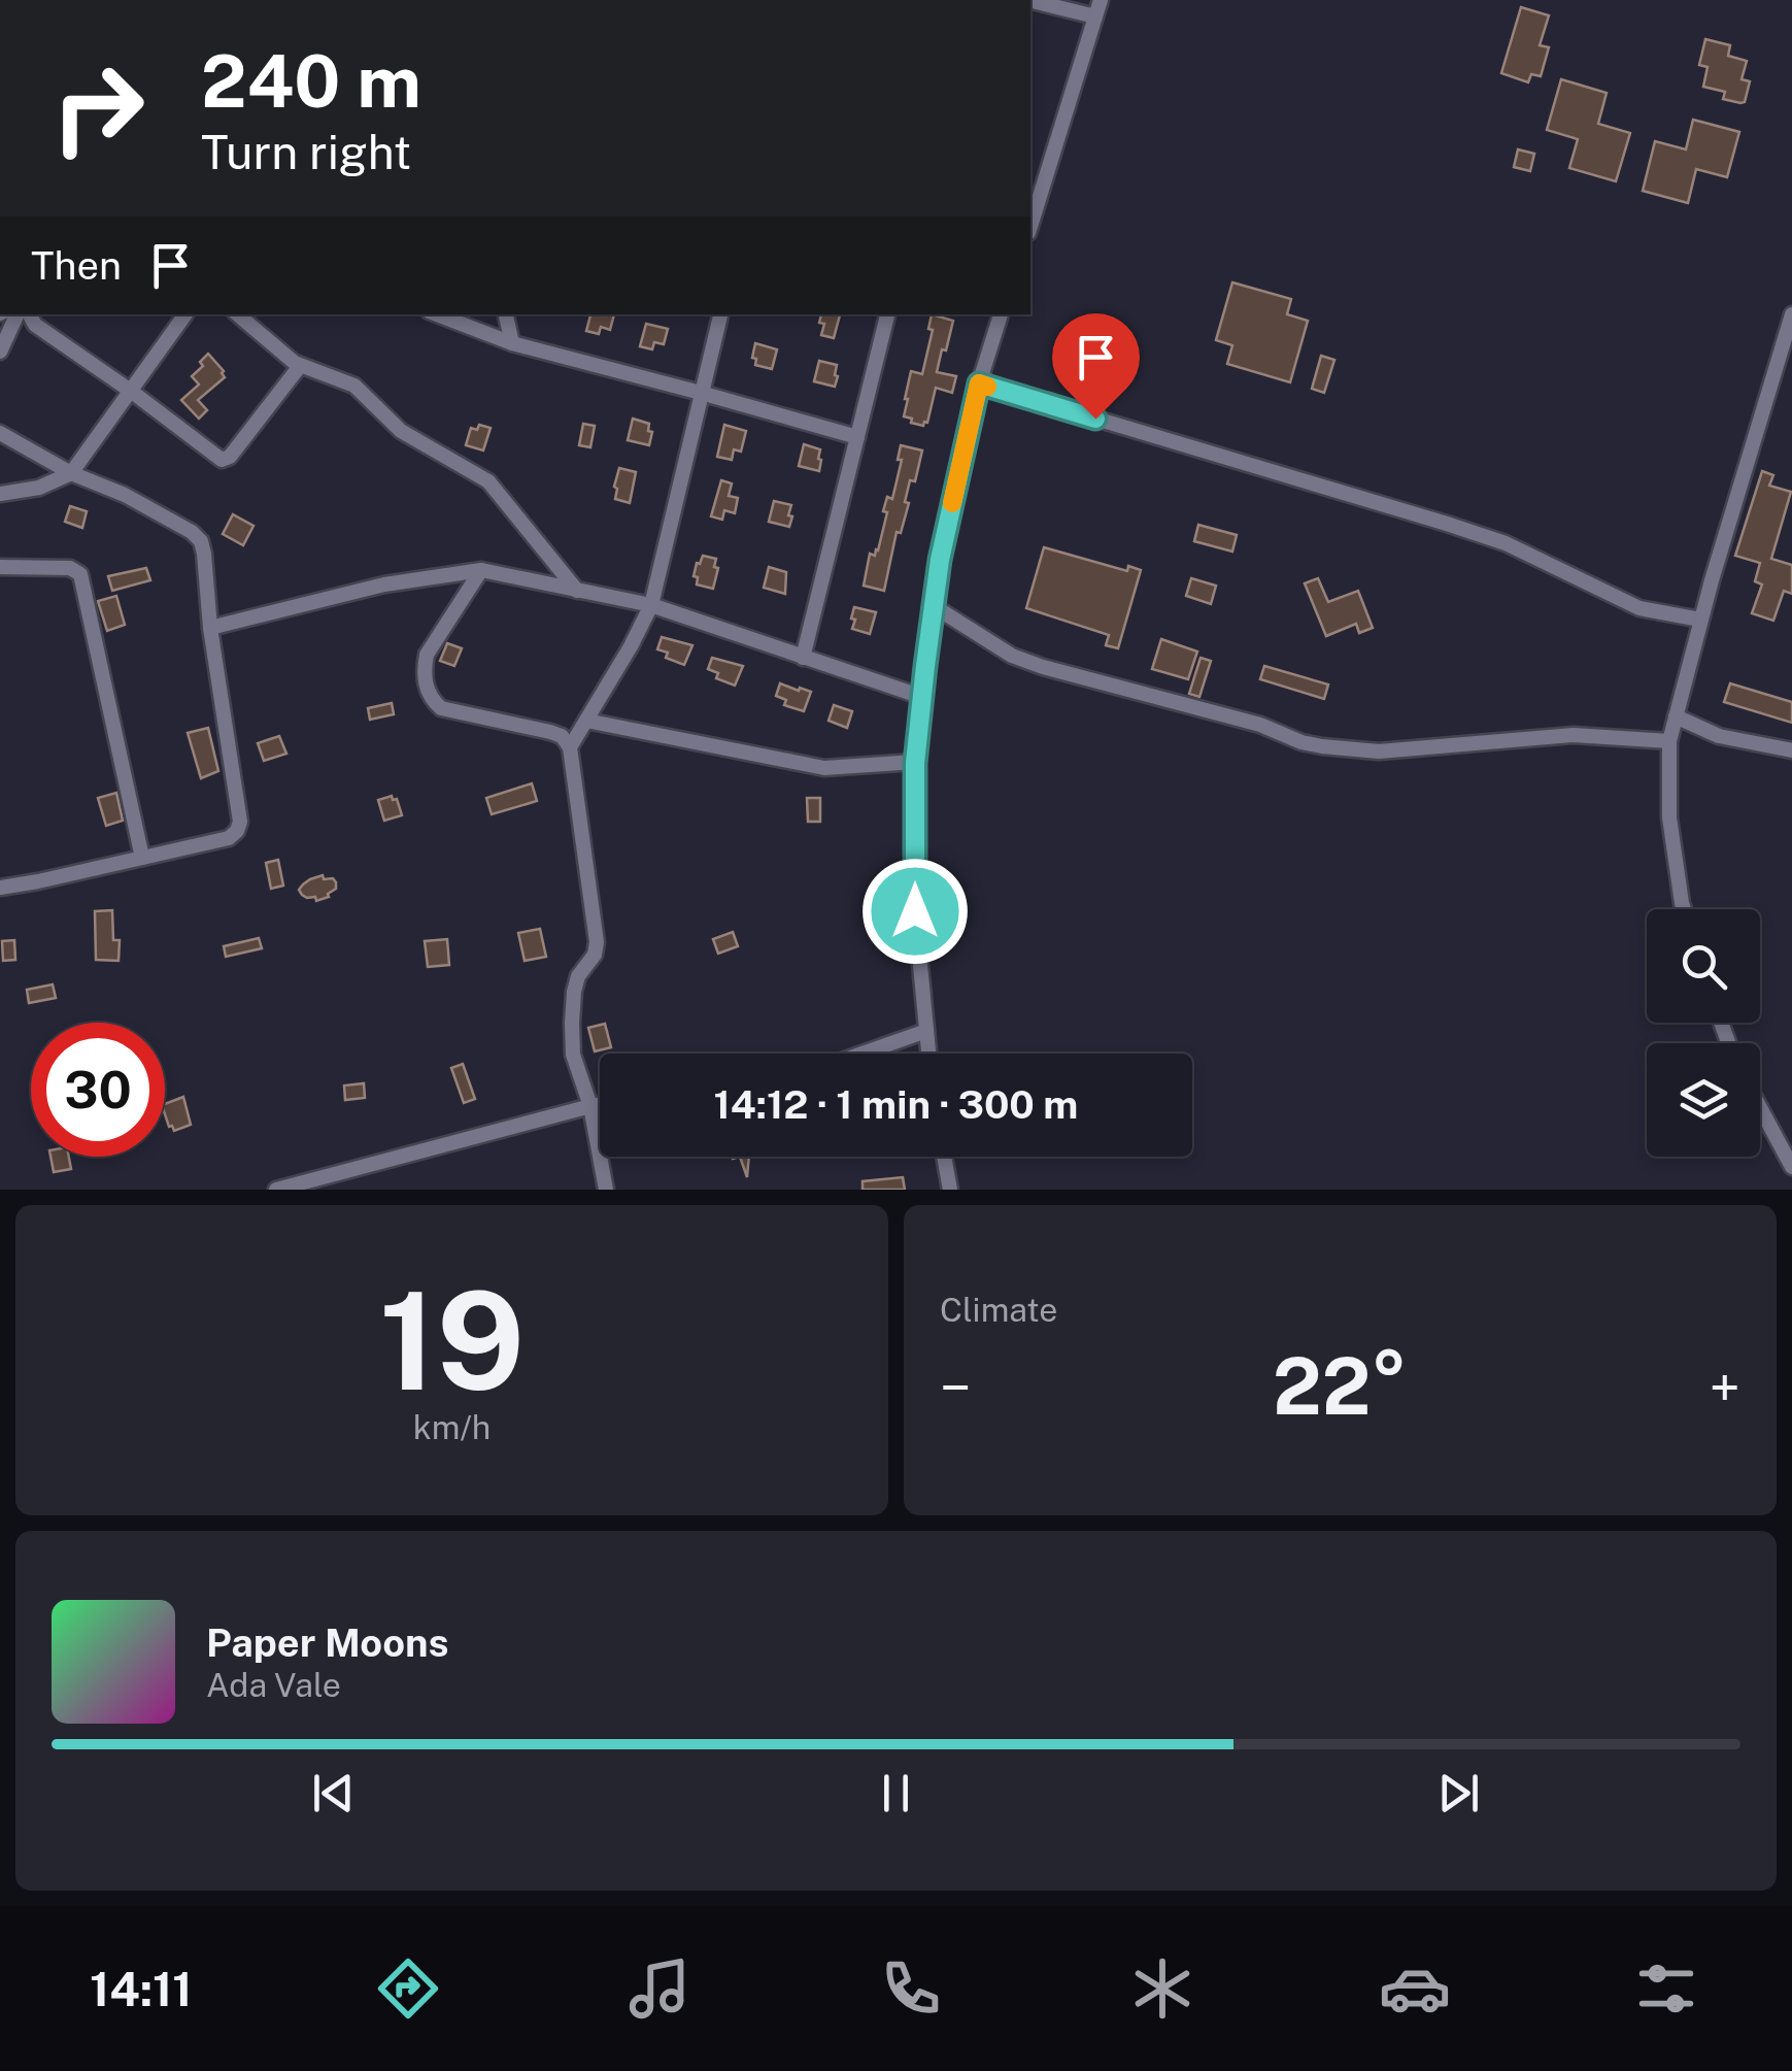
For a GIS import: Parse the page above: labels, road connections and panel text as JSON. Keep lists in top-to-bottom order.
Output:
{
  "page": {
    "turn": ["240 m", "Turn right"],
    "then": "Then",
    "limit": "30",
    "trip": "14:12 · 1 min · 300 m",
    "tile": [
      ["19", "km/h"],
      "Climate"
    ],
    "heat": ["−", "22°", "+"],
    "song": ["Paper Moons", "Ada Vale"],
    "tabs": "14:11"
  }
}
